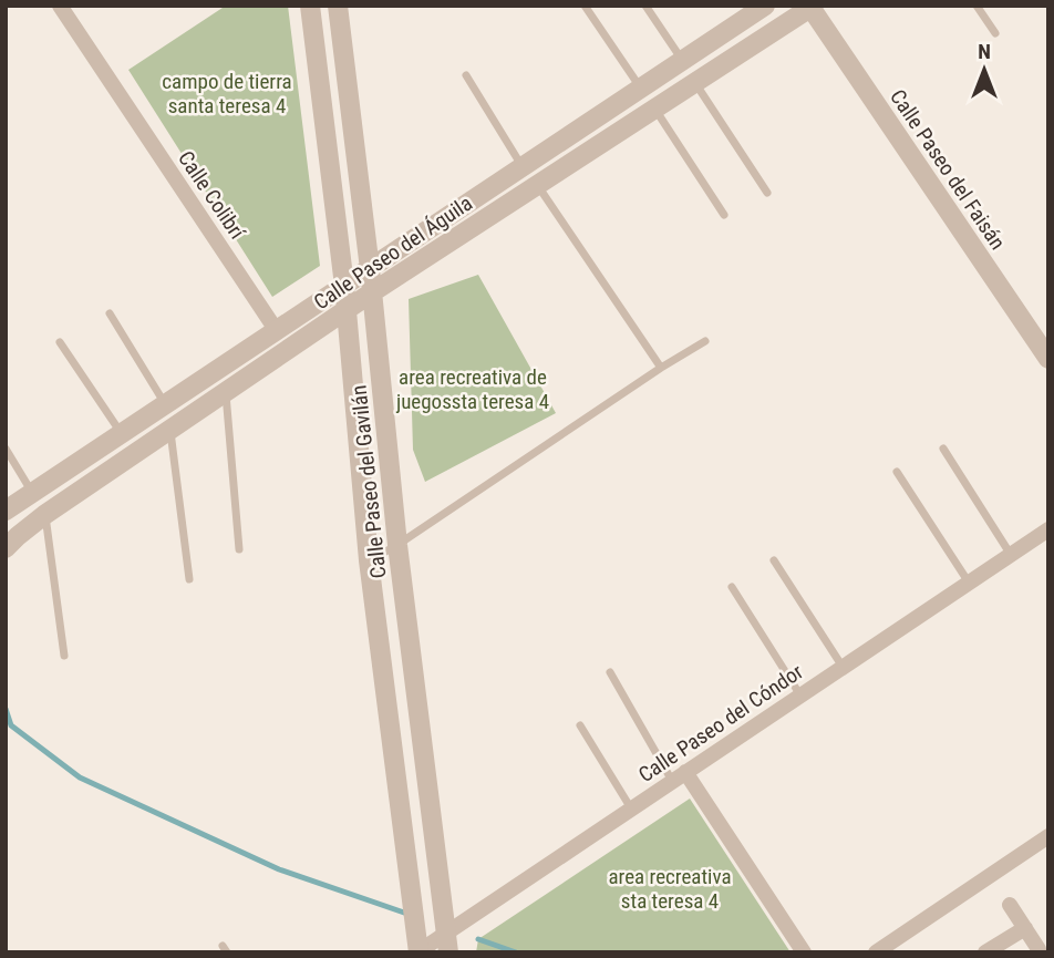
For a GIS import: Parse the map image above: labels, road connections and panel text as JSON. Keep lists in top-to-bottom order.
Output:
{
  "streets": {
    "street": [
      "Calle Paseo del Faisán",
      "Calle Colibrí",
      "Calle Paseo del Águila",
      "Calle Paseo del Gavilán",
      "Calle Paseo del Cóndor"
    ]
  },
  "crossings": [
    ["Calle Paseo del Faisán", "Calle Paseo del Águila"],
    ["Calle Colibrí", "Calle Paseo del Águila"],
    ["Calle Paseo del Águila", "Calle Paseo del Gavilán"],
    ["Calle Paseo del Gavilán", "Calle Paseo del Cóndor"]
  ],
  "parks": ["campo de tierra santa teresa 4", "area recreativa de juegossta teresa 4", "area recreativa sta teresa 4"],
  "north": "top"
}
